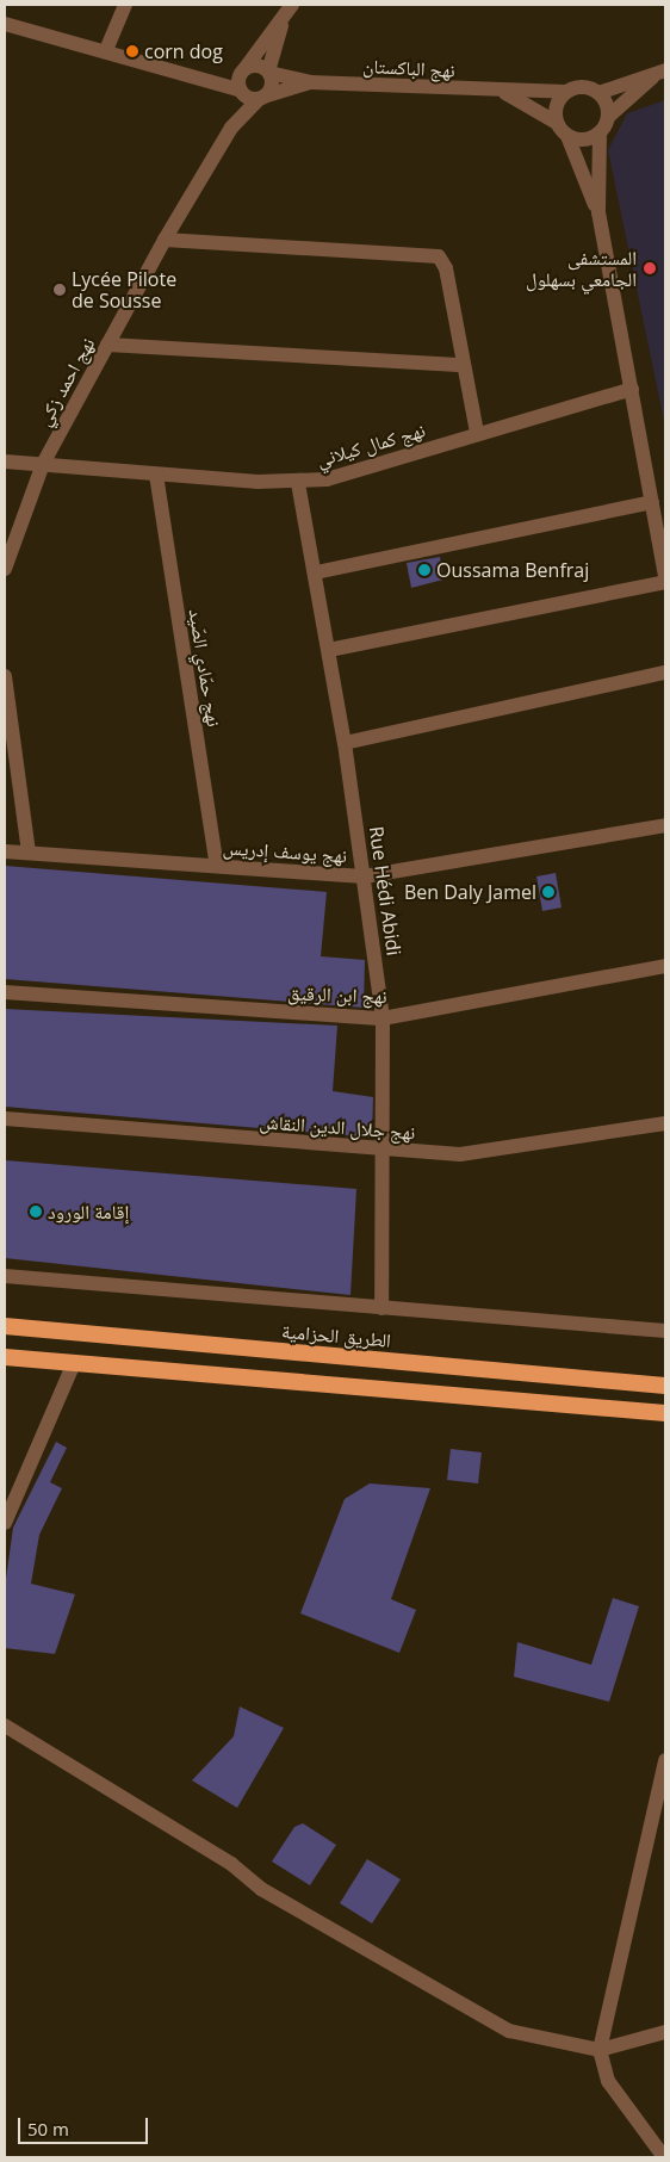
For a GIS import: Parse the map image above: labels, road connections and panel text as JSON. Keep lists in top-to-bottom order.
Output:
{
  "streets": {
    "highway": ["الطريق الحزامية"],
    "street": [
      "نهج الباكستان",
      "نهج احمد زكي",
      "نهج كمال كيلاني",
      "نهج حمّادي الصّيد",
      "نهج يوسف إدريس",
      "Rue Hédi Abidi",
      "نهج ابن الرقيق",
      "نهج جلال الدين النقاش"
    ]
  },
  "crossings": [
    ["نهج الباكستان", "نهج احمد زكي"],
    ["نهج احمد زكي", "نهج كمال كيلاني"],
    ["نهج كمال كيلاني", "نهج حمّادي الصّيد"],
    ["نهج كمال كيلاني", "Rue Hédi Abidi"],
    ["نهج حمّادي الصّيد", "نهج يوسف إدريس"],
    ["نهج يوسف إدريس", "Rue Hédi Abidi"],
    ["Rue Hédi Abidi", "نهج ابن الرقيق"],
    ["Rue Hédi Abidi", "نهج جلال الدين النقاش"]
  ],
  "places": [
    "corn dog",
    "المستشفى الجامعي بسهلول",
    "Lycée Pilote de Sousse",
    "Oussama Benfraj",
    "Ben Daly Jamel",
    "إقامة الورود"
  ],
  "scale_bar": "50 m"
}
